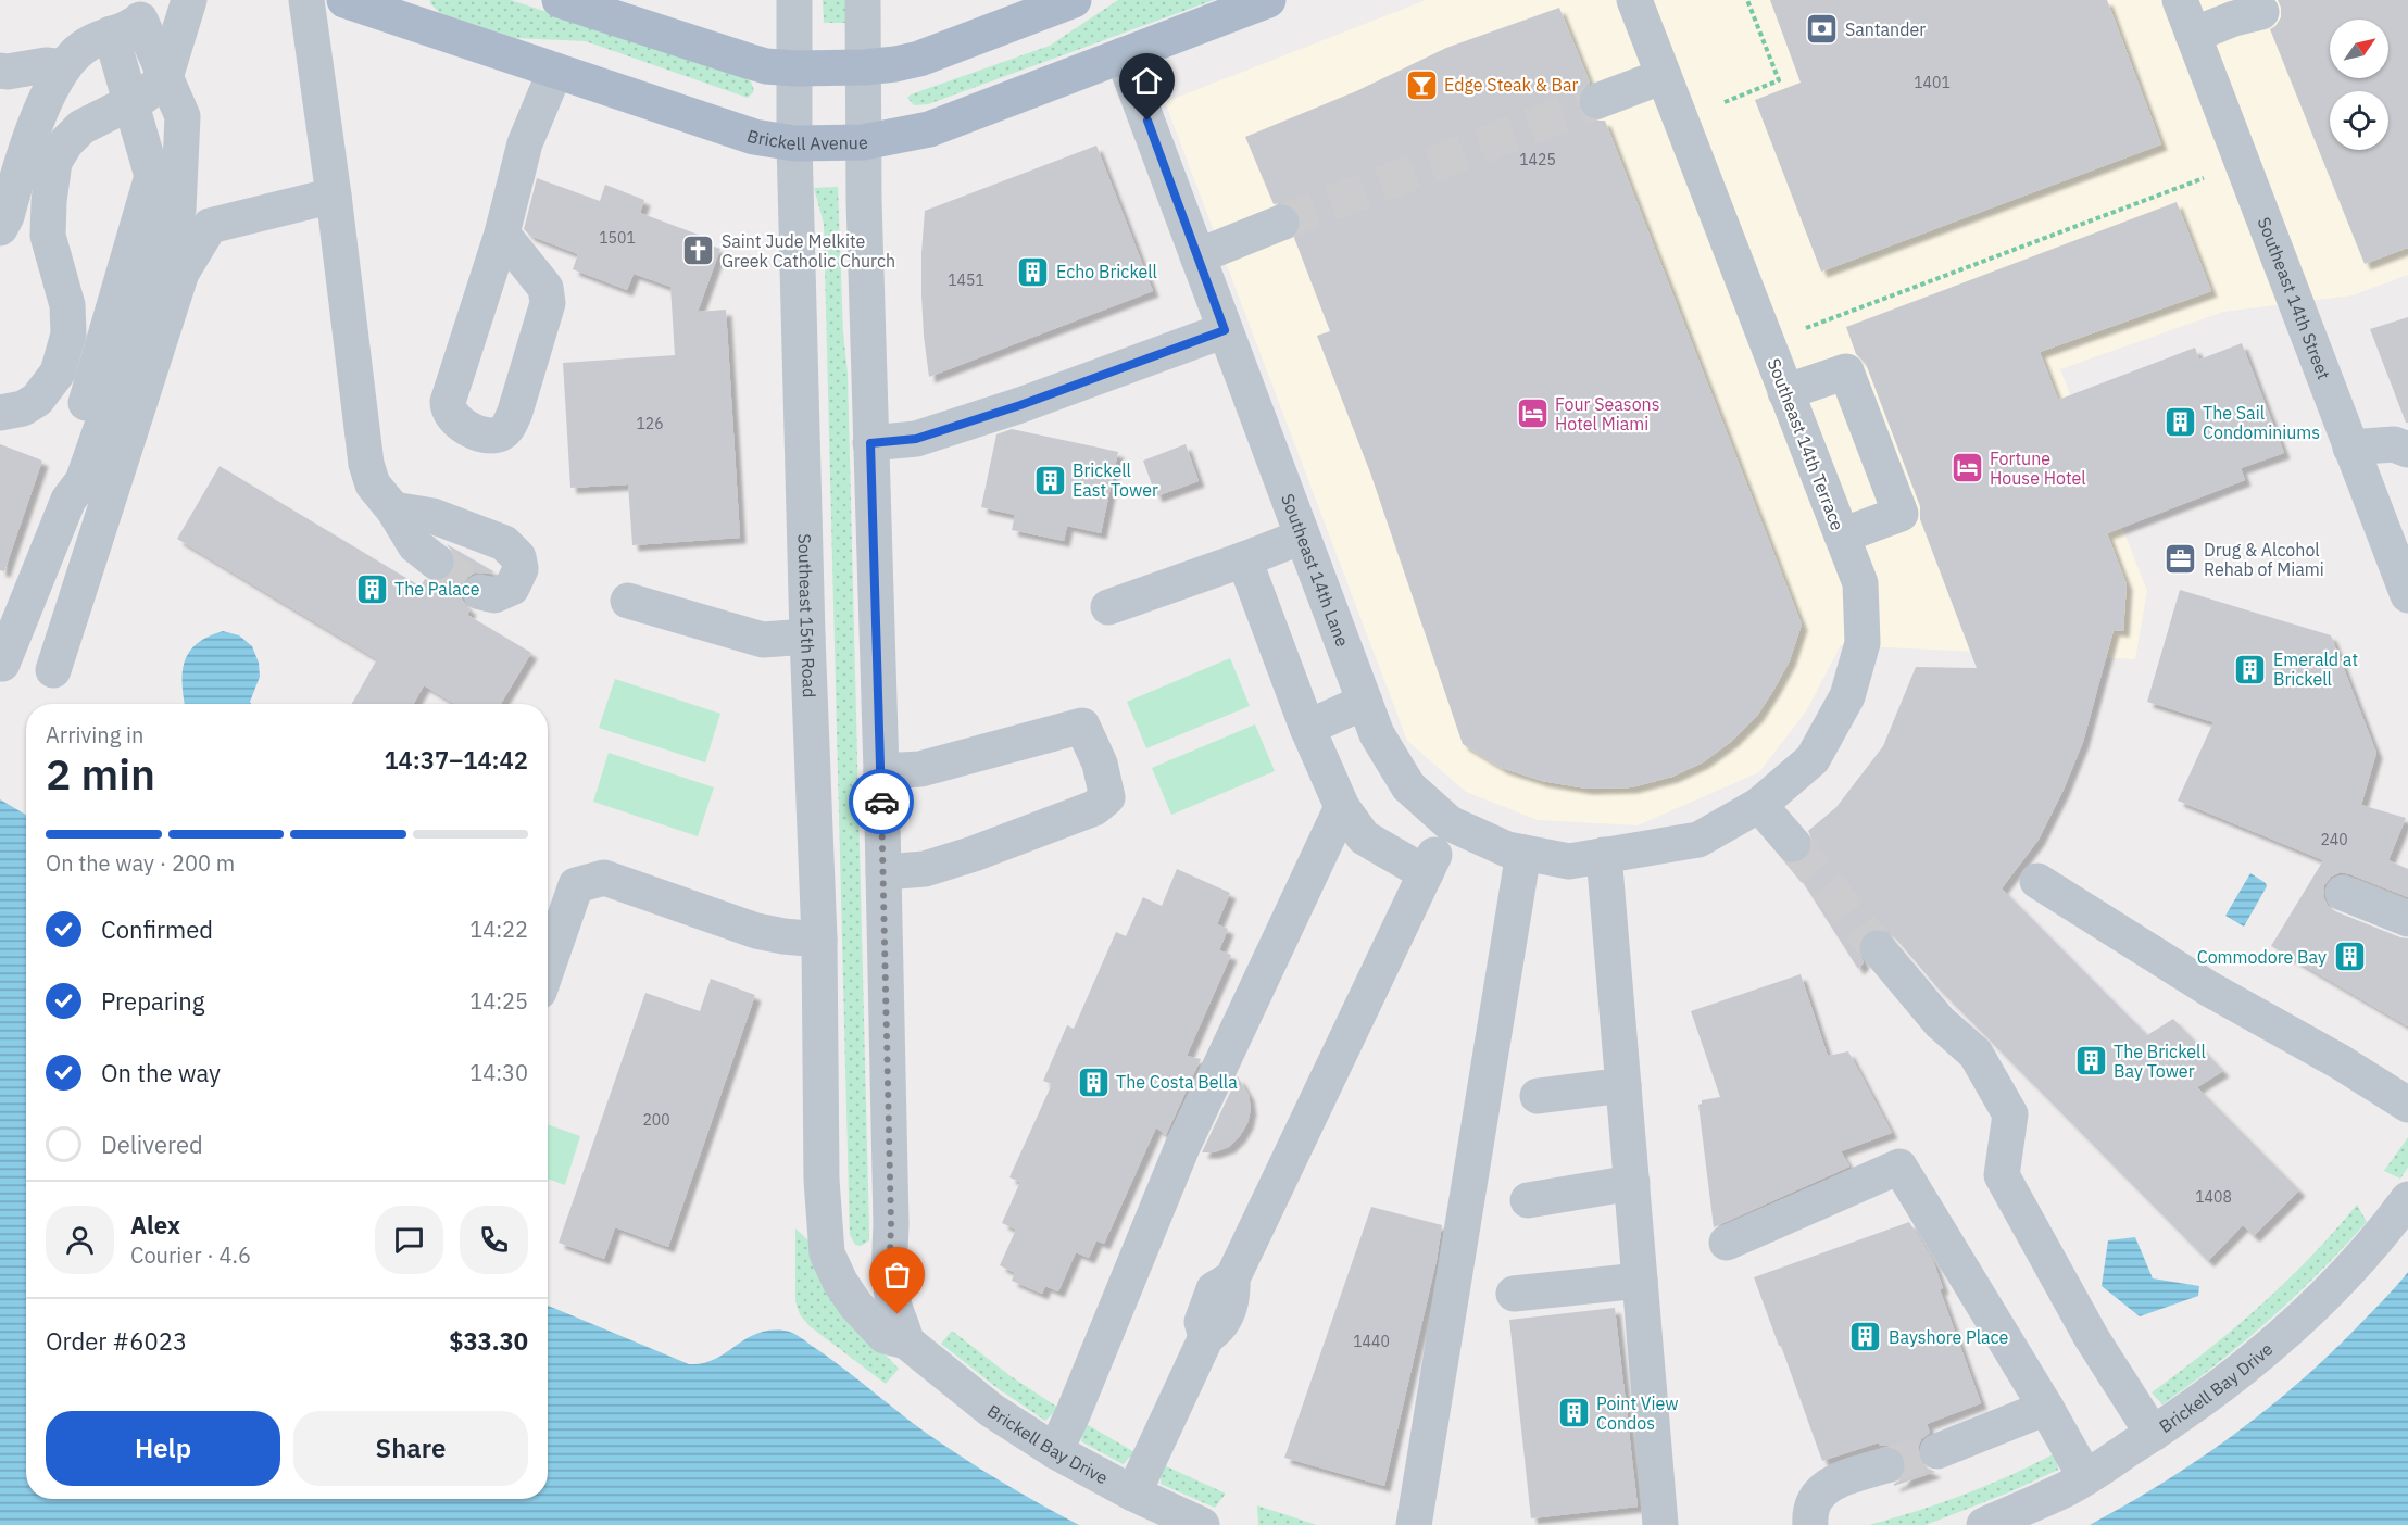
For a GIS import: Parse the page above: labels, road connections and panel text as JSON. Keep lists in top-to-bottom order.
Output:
{
  "streets": {
    "main road": ["Brickell Avenue"],
    "street": [
      "Southeast 14th Street",
      "Southeast 14th Terrace",
      "Southeast 14th Lane",
      "Southeast 15th Road",
      "Brickell Bay Drive"
    ]
  },
  "crossings": [
    ["Brickell Avenue", "Southeast 14th Lane"],
    ["Brickell Avenue", "Southeast 15th Road"],
    ["Southeast 14th Terrace", "Southeast 14th Lane"],
    ["Southeast 15th Road", "Brickell Bay Drive"]
  ],
  "places": {
    "bank": ["Santander"],
    "bar": ["Edge Steak & Bar"],
    "church": ["Saint Jude Melkite Greek Catholic Church"],
    "building": [
      "Echo Brickell",
      "The Sail Condominiums",
      "Brickell East Tower",
      "The Palace",
      "Emerald at Brickell",
      "Commodore Bay",
      "The Brickell Bay Tower",
      "The Costa Bella",
      "Bayshore Place",
      "Point View Condos"
    ],
    "hotel": ["Four Seasons Hotel Miami", "Fortune House Hotel"],
    "office": ["Drug & Alcohol Rehab of Miami"]
  },
  "house_numbers": [
    "1401",
    "1425",
    "1501",
    "1451",
    "126",
    "240",
    "200",
    "1408",
    "1440"
  ],
  "north": "top right",
  "page": {
    "heading": ["2 min", "Arriving in", "14:37–14:42"],
    "panel": [
      "Alex",
      "Courier · 4.6",
      "Order #6023",
      "$33.30"
    ],
    "bar": "On the way · 200 m",
    "list": [
      ["Confirmed", "14:22"],
      ["Preparing", "14:25"],
      ["On the way", "14:30"],
      "Delivered"
    ],
    "buttons": ["Help", "Share"]
  }
}
